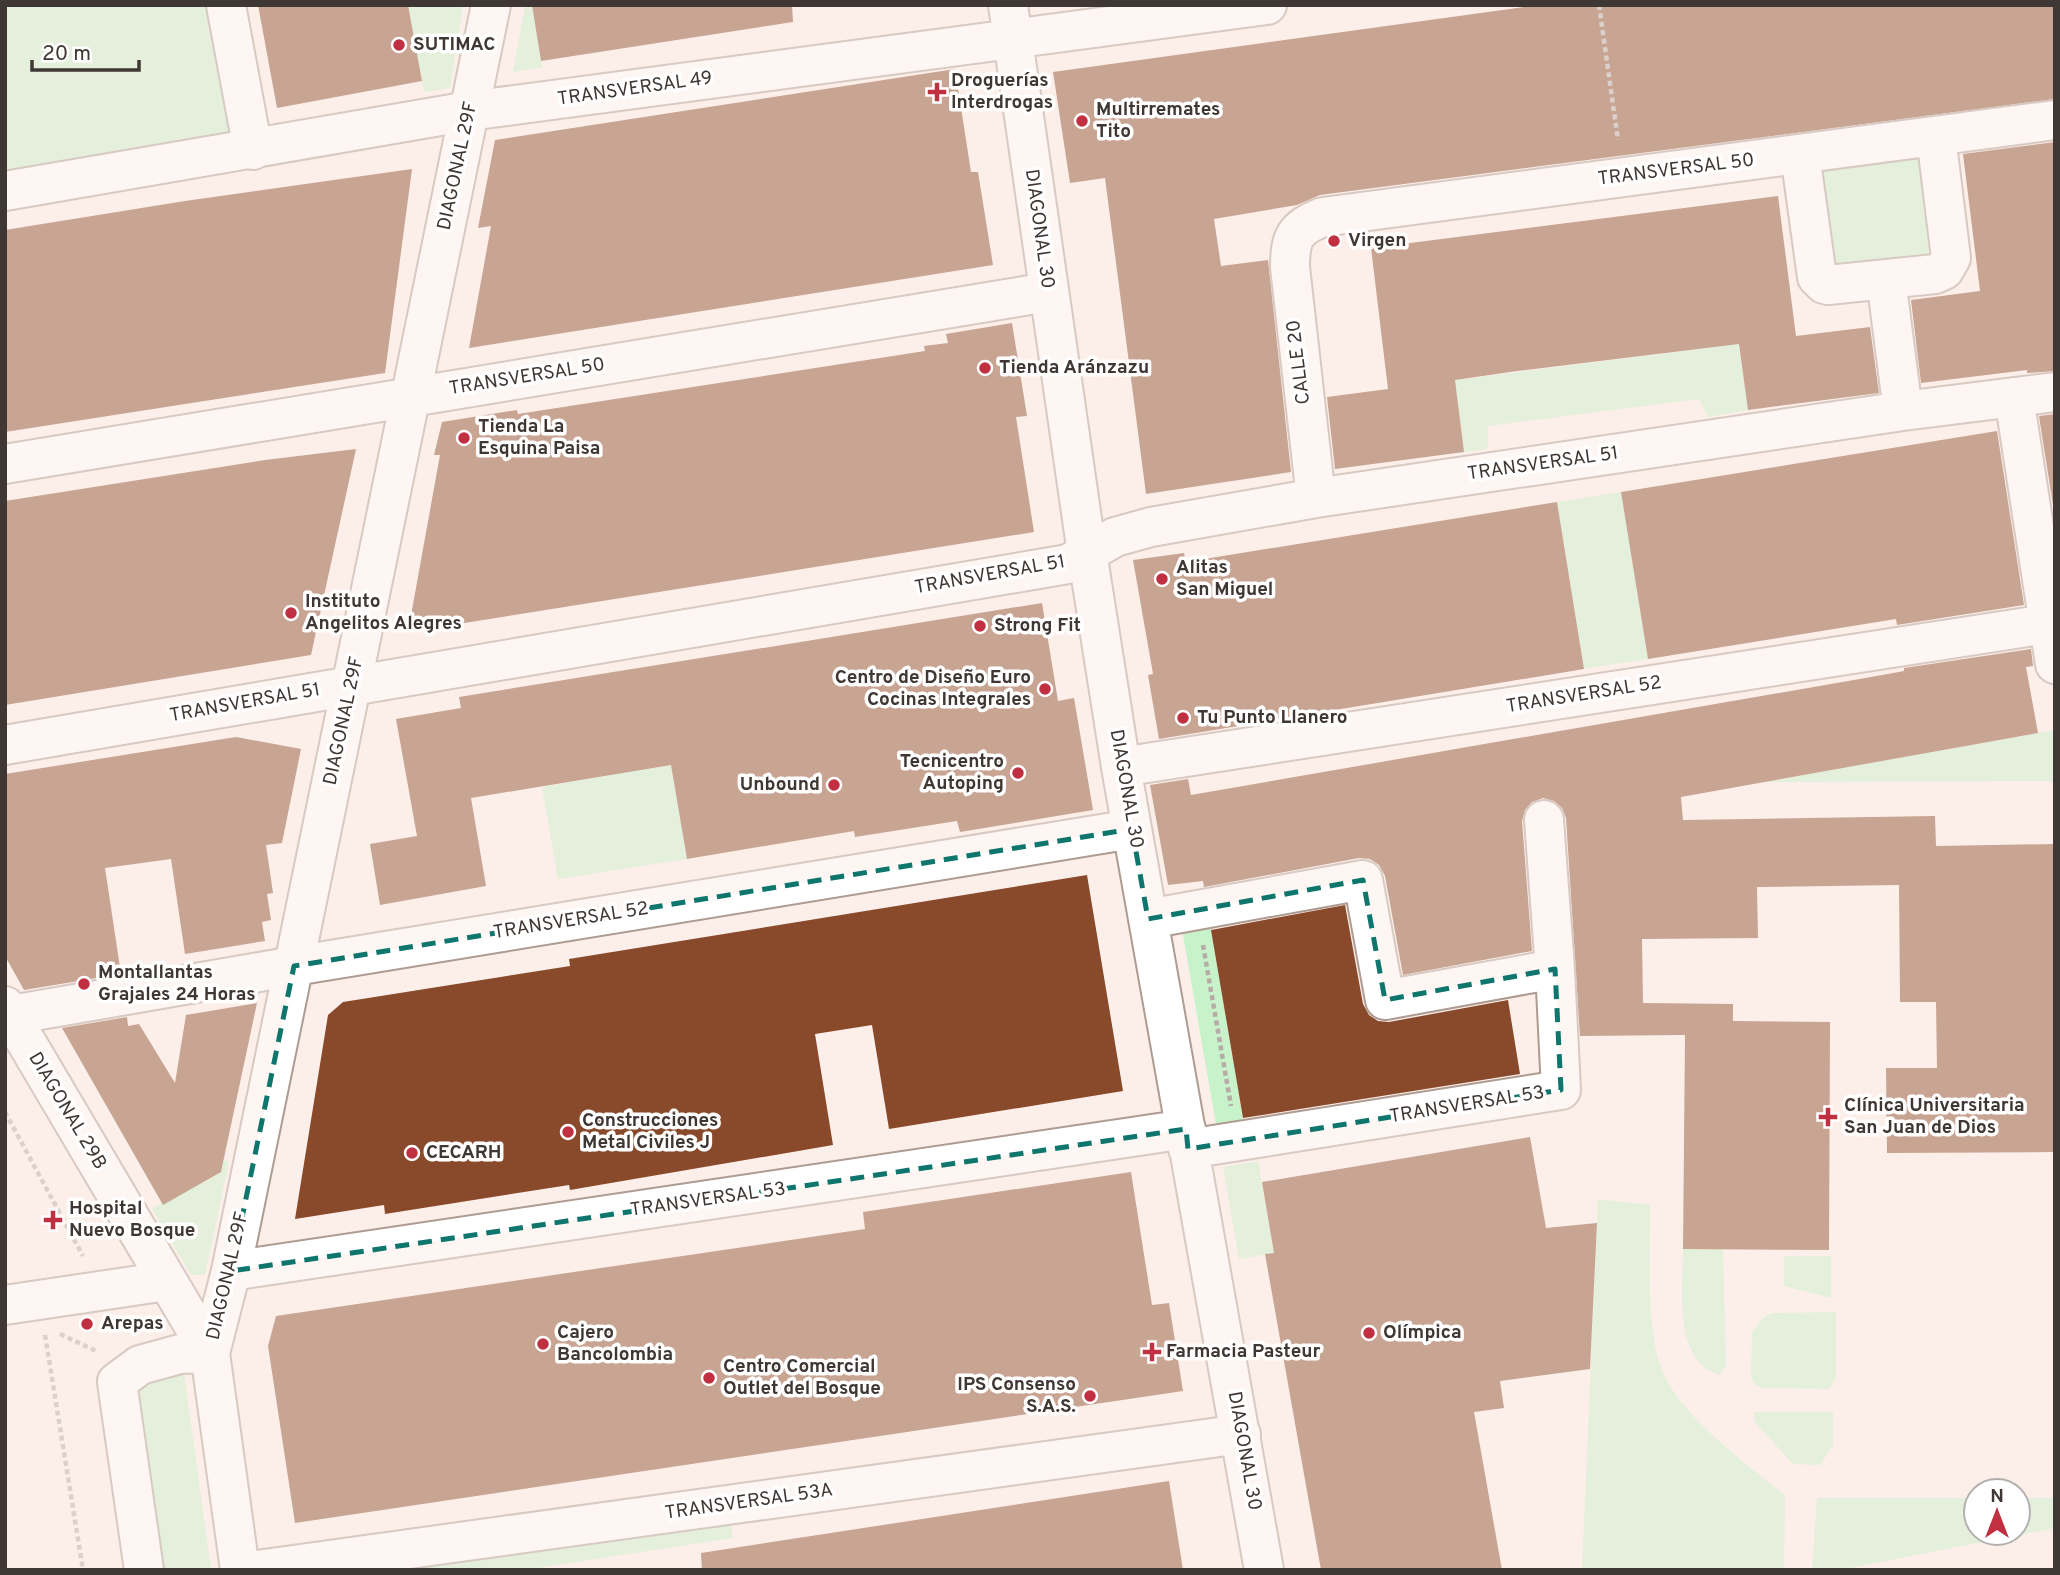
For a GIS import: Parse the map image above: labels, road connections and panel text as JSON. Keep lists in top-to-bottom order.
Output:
{
  "streets": {
    "street": [
      "TRANSVERSAL 49",
      "DIAGONAL 29F",
      "TRANSVERSAL 50",
      "DIAGONAL 30",
      "CALLE 20",
      "TRANSVERSAL 51",
      "TRANSVERSAL 52",
      "TRANSVERSAL 53",
      "DIAGONAL 29B",
      "TRANSVERSAL 53A"
    ]
  },
  "crossings": [
    ["TRANSVERSAL 49", "DIAGONAL 29F"],
    ["TRANSVERSAL 49", "DIAGONAL 30"],
    ["DIAGONAL 29F", "TRANSVERSAL 50"],
    ["DIAGONAL 29F", "TRANSVERSAL 51"],
    ["DIAGONAL 29F", "TRANSVERSAL 52"],
    ["DIAGONAL 29F", "TRANSVERSAL 53"],
    ["DIAGONAL 29F", "DIAGONAL 29B"],
    ["TRANSVERSAL 50", "DIAGONAL 30"],
    ["TRANSVERSAL 50", "CALLE 20"],
    ["DIAGONAL 30", "TRANSVERSAL 51"],
    ["DIAGONAL 30", "TRANSVERSAL 52"],
    ["DIAGONAL 30", "TRANSVERSAL 53"],
    ["DIAGONAL 30", "TRANSVERSAL 53A"],
    ["CALLE 20", "TRANSVERSAL 51"],
    ["TRANSVERSAL 52", "DIAGONAL 29B"]
  ],
  "places": {
    "other": [
      "SUTIMAC",
      "Multirremates Tito",
      "Virgen",
      "Tienda Aránzazu",
      "Tienda La Esquina Paisa",
      "Alitas San Miguel",
      "Instituto Angelitos Alegres",
      "Strong Fit",
      "Centro de Diseño Euro Cocinas Integrales",
      "Tu Punto Llanero",
      "Tecnicentro Autoping",
      "Unbound",
      "Montallantas Grajales 24 Horas",
      "Construcciones Metal Civiles J",
      "CECARH",
      "Arepas",
      "Olímpica",
      "Cajero Bancolombia",
      "Centro Comercial Outlet del Bosque",
      "IPS Consenso S.A.S."
    ],
    "health": [
      "Droguerías Interdrogas",
      "Clínica Universitaria San Juan de Dios",
      "Hospital Nuevo Bosque",
      "Farmacia Pasteur"
    ]
  },
  "scale_bar": "20 m",
  "north": "top"
}
